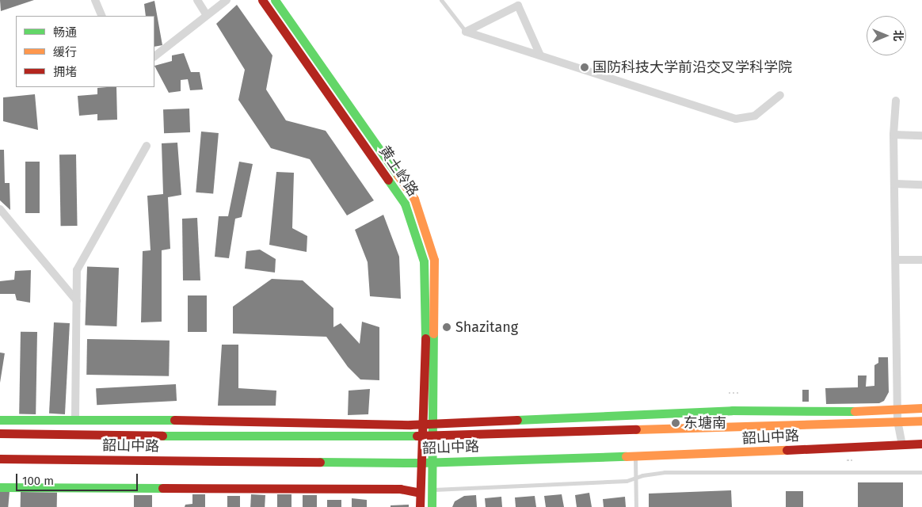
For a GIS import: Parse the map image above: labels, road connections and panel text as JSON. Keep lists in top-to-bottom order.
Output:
{
  "streets": {
    "street": ["黄土岭路", "韶山中路"]
  },
  "crossings": [
    ["黄土岭路", "韶山中路"]
  ],
  "places": ["国防科技大学前沿交叉学科学院", "Shazitang", "东塘南"],
  "legend": ["畅通", "缓行", "拥堵"],
  "scale_bar": "100 m",
  "north": "right"
}
